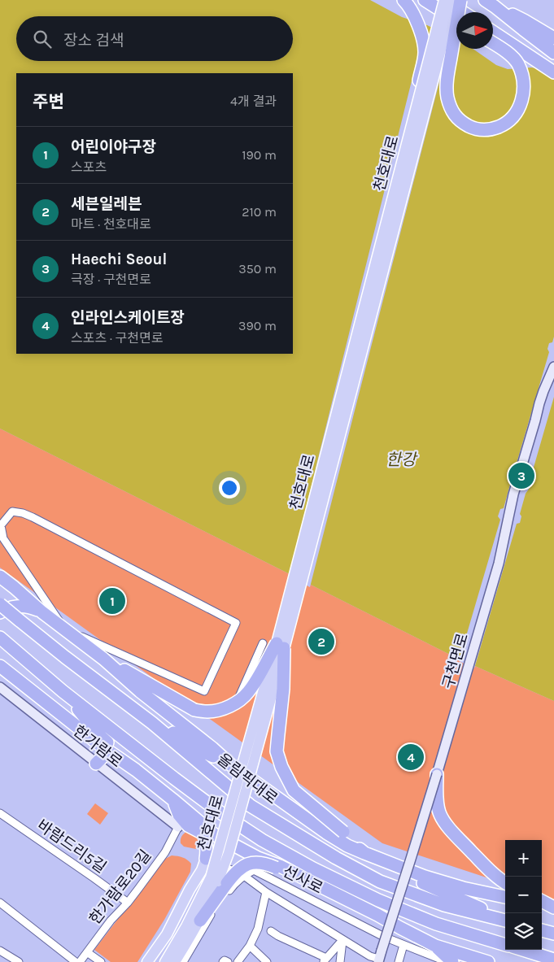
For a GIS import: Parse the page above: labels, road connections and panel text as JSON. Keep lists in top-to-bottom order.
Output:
{
  "streets": {
    "highway": ["올림픽대로"],
    "main road": ["천호대로", "구천면로", "한가람로"],
    "street": ["바람드리5길", "선사로", "한가람로20길"]
  },
  "crossings": [
    ["한가람로", "한가람로20길"],
    ["바람드리5길", "한가람로20길"]
  ],
  "water": ["한강"],
  "north": "right",
  "page": {
    "search": "장소 검색",
    "heading": ["주변", "4개 결과"],
    "list": [
      {
        "mark": "1",
        "name": "어린이야구장",
        "note": "스포츠",
        "value": "190 m"
      },
      {
        "mark": "2",
        "name": "세븐일레븐",
        "note": "마트 · 천호대로",
        "value": "210 m"
      },
      {
        "mark": "3",
        "name": "Haechi Seoul",
        "note": "극장 · 구천면로",
        "value": "350 m"
      },
      {
        "mark": "4",
        "name": "인라인스케이트장",
        "note": "스포츠 · 구천면로",
        "value": "390 m"
      }
    ],
    "pins": [
      "3",
      "1",
      "2",
      "4"
    ],
    "map_buttons": ["+", "−"]
  }
}
